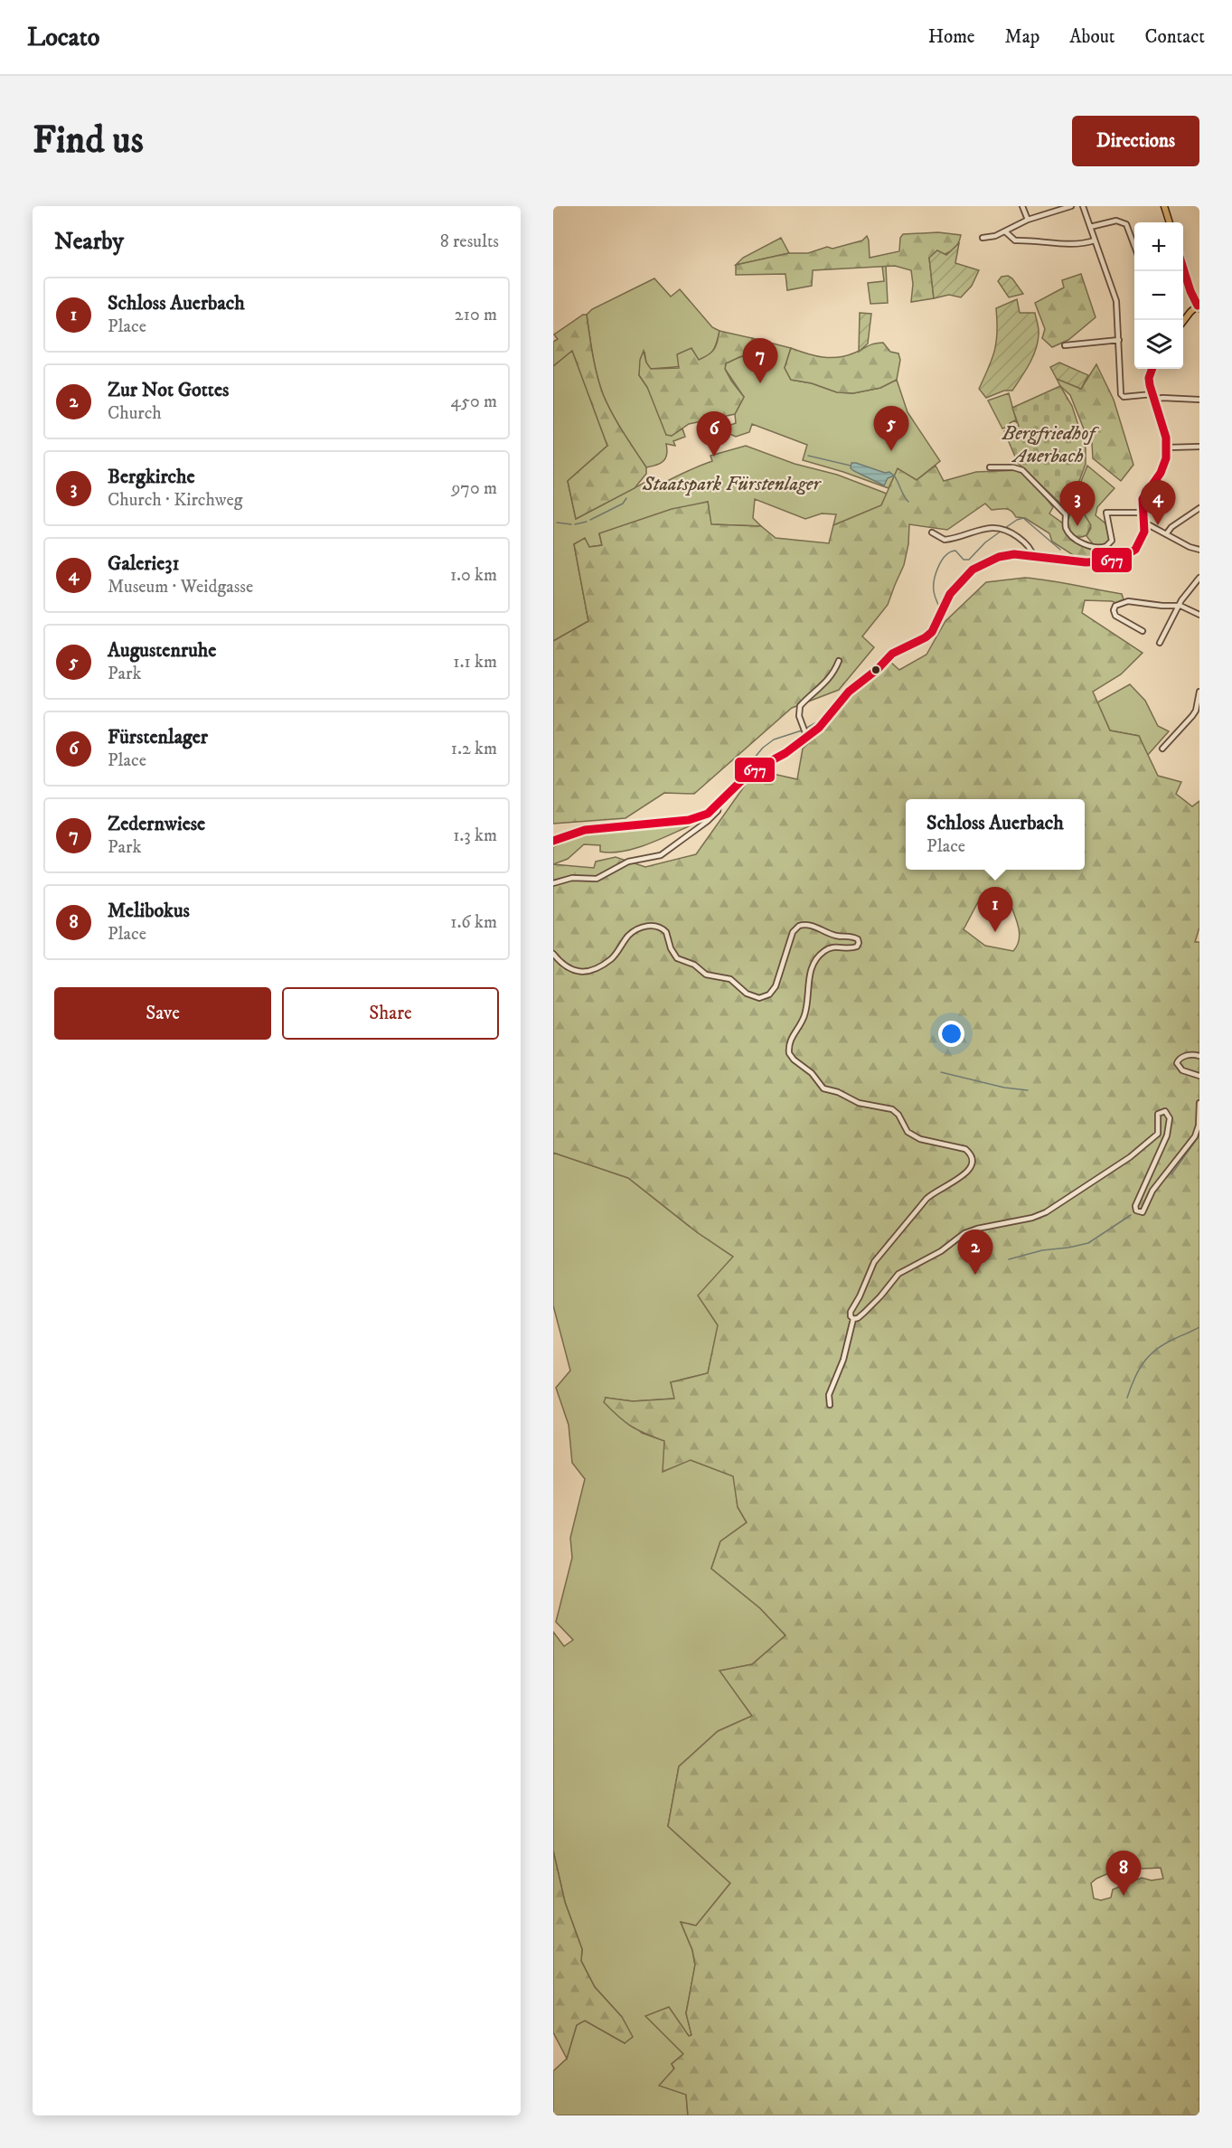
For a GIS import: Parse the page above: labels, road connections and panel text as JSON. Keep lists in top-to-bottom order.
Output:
{
  "parks": ["Bergfriedhof Auerbach", "Staatspark Fürstenlager"],
  "lines": ["transit line 677"],
  "page": {
    "header": "Locato",
    "nav": [
      "Home",
      "Map",
      "About",
      "Contact"
    ],
    "buttons": [
      "Directions",
      ["Save", "Share"]
    ],
    "title": "Find us",
    "heading": ["Nearby", "8 results"],
    "map_buttons": ["+", "−"],
    "list": [
      {
        "mark": "1",
        "name": "Schloss Auerbach",
        "note": "Place",
        "value": "210 m"
      },
      {
        "mark": "2",
        "name": "Zur Not Gottes",
        "note": "Church",
        "value": "450 m"
      },
      {
        "mark": "3",
        "name": "Bergkirche",
        "note": "Church · Kirchweg",
        "value": "970 m"
      },
      {
        "mark": "4",
        "name": "Galerie31",
        "note": "Museum · Weidgasse",
        "value": "1.0 km"
      },
      {
        "mark": "5",
        "name": "Augustenruhe",
        "note": "Park",
        "value": "1.1 km"
      },
      {
        "mark": "6",
        "name": "Fürstenlager",
        "note": "Place",
        "value": "1.2 km"
      },
      {
        "mark": "7",
        "name": "Zedernwiese",
        "note": "Park",
        "value": "1.3 km"
      },
      {
        "mark": "8",
        "name": "Melibokus",
        "note": "Place",
        "value": "1.6 km"
      }
    ],
    "pins": [
      "7",
      "5",
      "6",
      "4",
      "3",
      "1",
      "2",
      "8"
    ],
    "popup": ["Schloss Auerbach", "Place"]
  }
}
